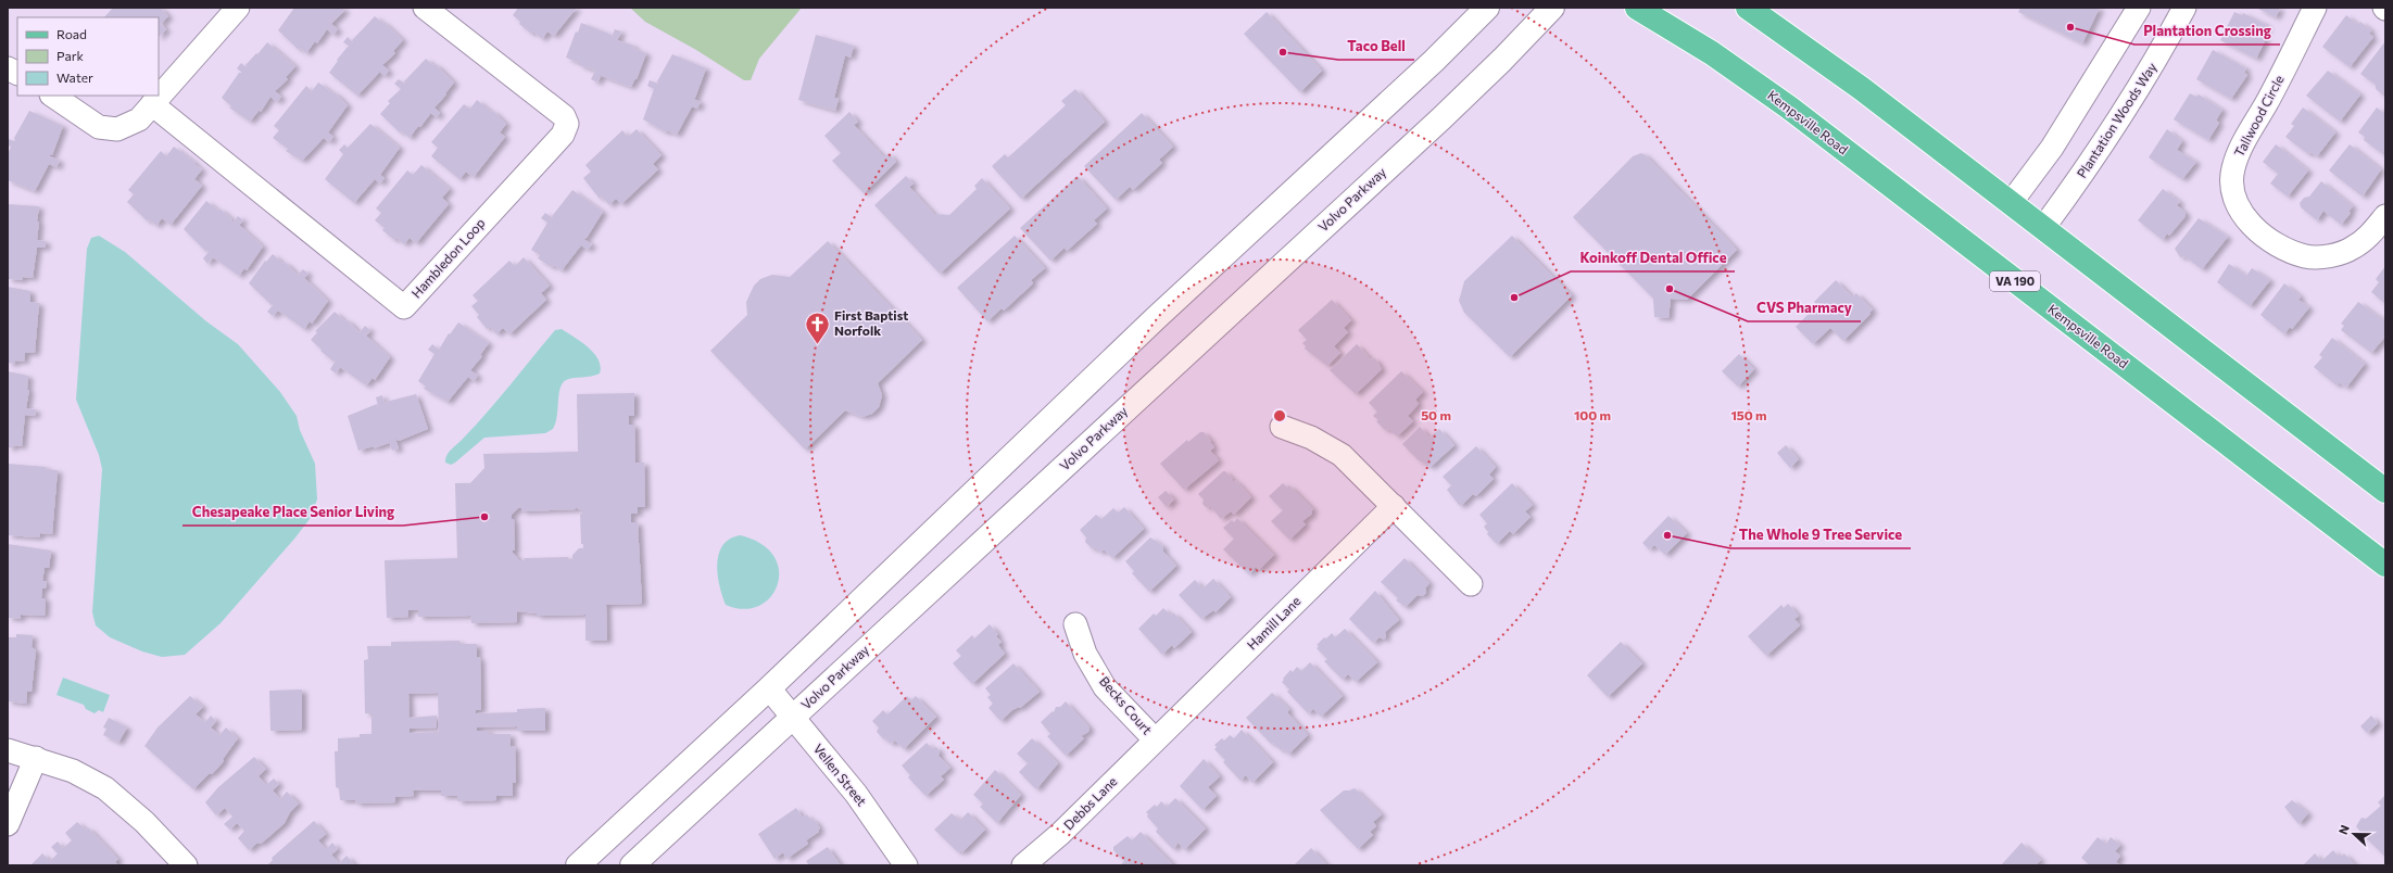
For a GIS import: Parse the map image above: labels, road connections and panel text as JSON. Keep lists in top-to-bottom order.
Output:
{
  "streets": {
    "main road": ["Kempsville Road", "Volvo Parkway", "VA 190"],
    "street": [
      "Tallwood Circle",
      "Plantation Woods Way",
      "Hambledon Loop",
      "Hamill Lane",
      "Becks Court",
      "Vellen Street",
      "Debbs Lane"
    ]
  },
  "crossings": [
    ["Volvo Parkway", "Vellen Street"],
    ["Hamill Lane", "Becks Court"],
    ["Hamill Lane", "Debbs Lane"],
    ["Becks Court", "Debbs Lane"]
  ],
  "places": {
    "other": [
      "Plantation Crossing",
      "Taco Bell",
      "CVS Pharmacy",
      "Koinkoff Dental Office",
      "Chesapeake Place Senior Living",
      "The Whole 9 Tree Service"
    ],
    "church": ["First Baptist Norfolk"]
  },
  "legend": ["Road", "Park", "Water"],
  "north": "left",
  "rings": ["50 m", "100 m", "150 m"]
}
